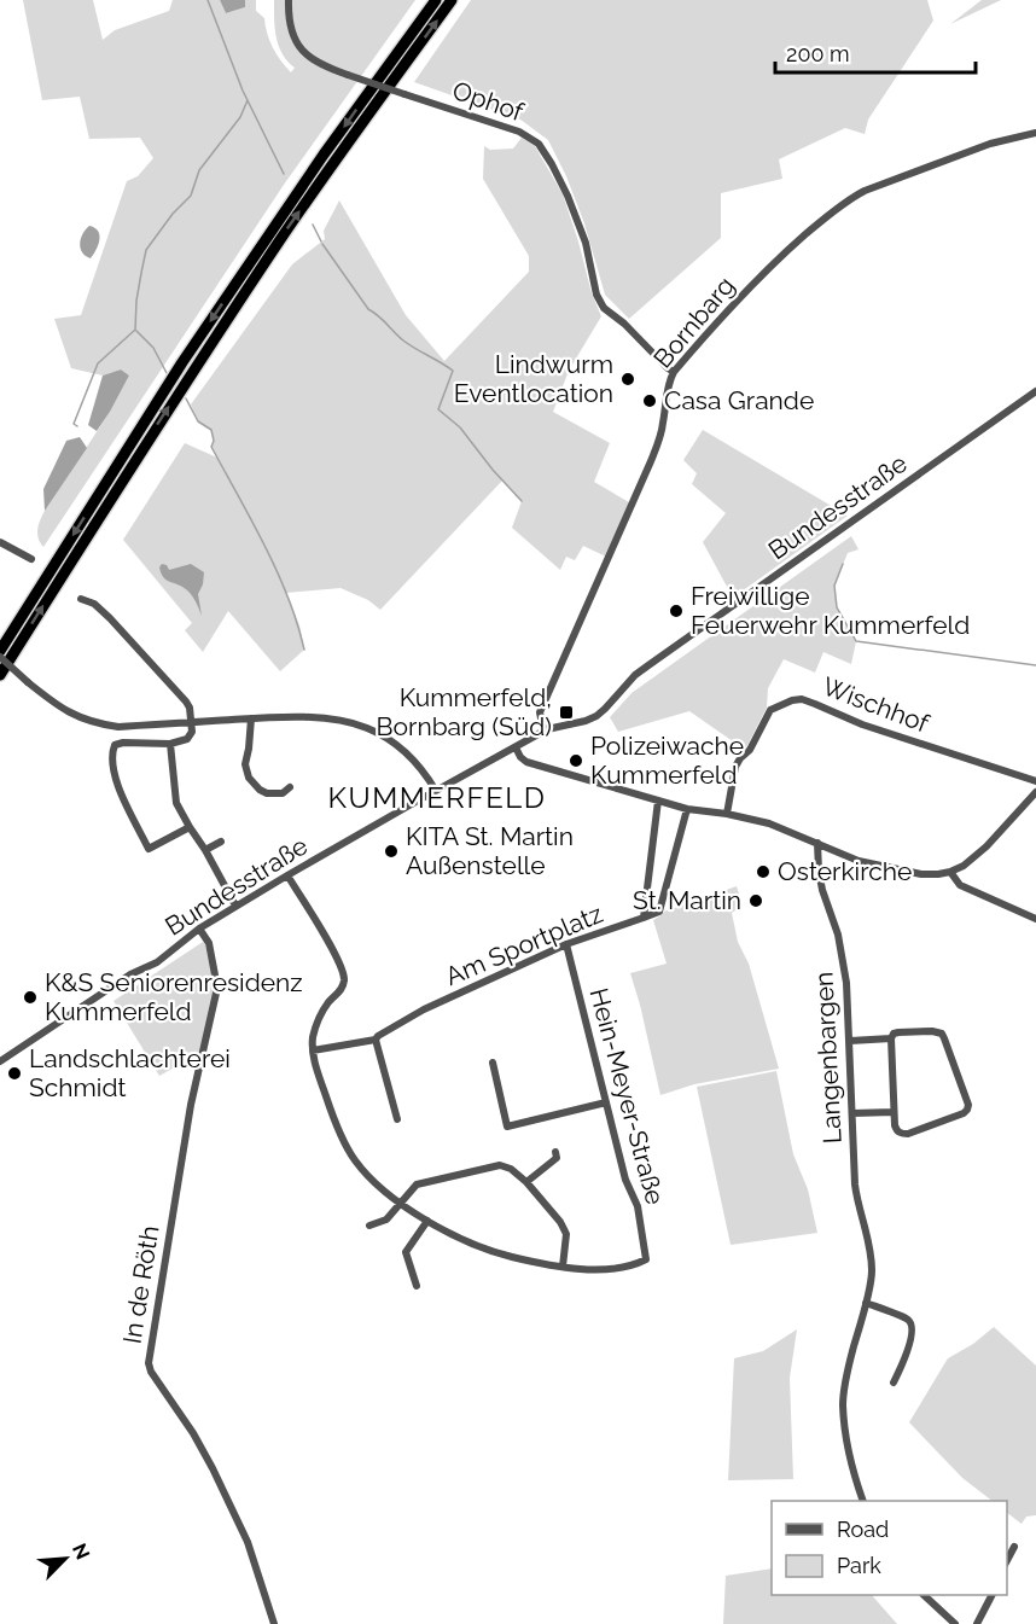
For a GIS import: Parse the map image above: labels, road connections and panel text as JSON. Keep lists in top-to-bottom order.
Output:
{
  "streets": {
    "street": [
      "Ophof",
      "Bornbarg",
      "Bundesstraße",
      "Wischhof",
      "Am Sportplatz",
      "Langenbargen",
      "Hein-Meyer-Straße",
      "In de Röth"
    ]
  },
  "crossings": [
    ["Ophof", "Bornbarg"],
    ["Bornbarg", "Bundesstraße"],
    ["Bundesstraße", "In de Röth"],
    ["Am Sportplatz", "Hein-Meyer-Straße"]
  ],
  "districts": ["KUMMERFELD"],
  "places": {
    "other": [
      "Lindwurm Eventlocation",
      "Casa Grande",
      "Freiwillige Feuerwehr Kummerfeld",
      "Polizeiwache Kummerfeld",
      "KITA St. Martin Außenstelle",
      "Osterkirche",
      "St. Martin",
      "K&S Seniorenresidenz Kummerfeld",
      "Landschlachterei Schmidt"
    ],
    "transit": ["Kummerfeld, Bornbarg (Süd)"]
  },
  "legend": ["Road", "Park"],
  "scale_bar": "200 m",
  "north": "top right"
}
